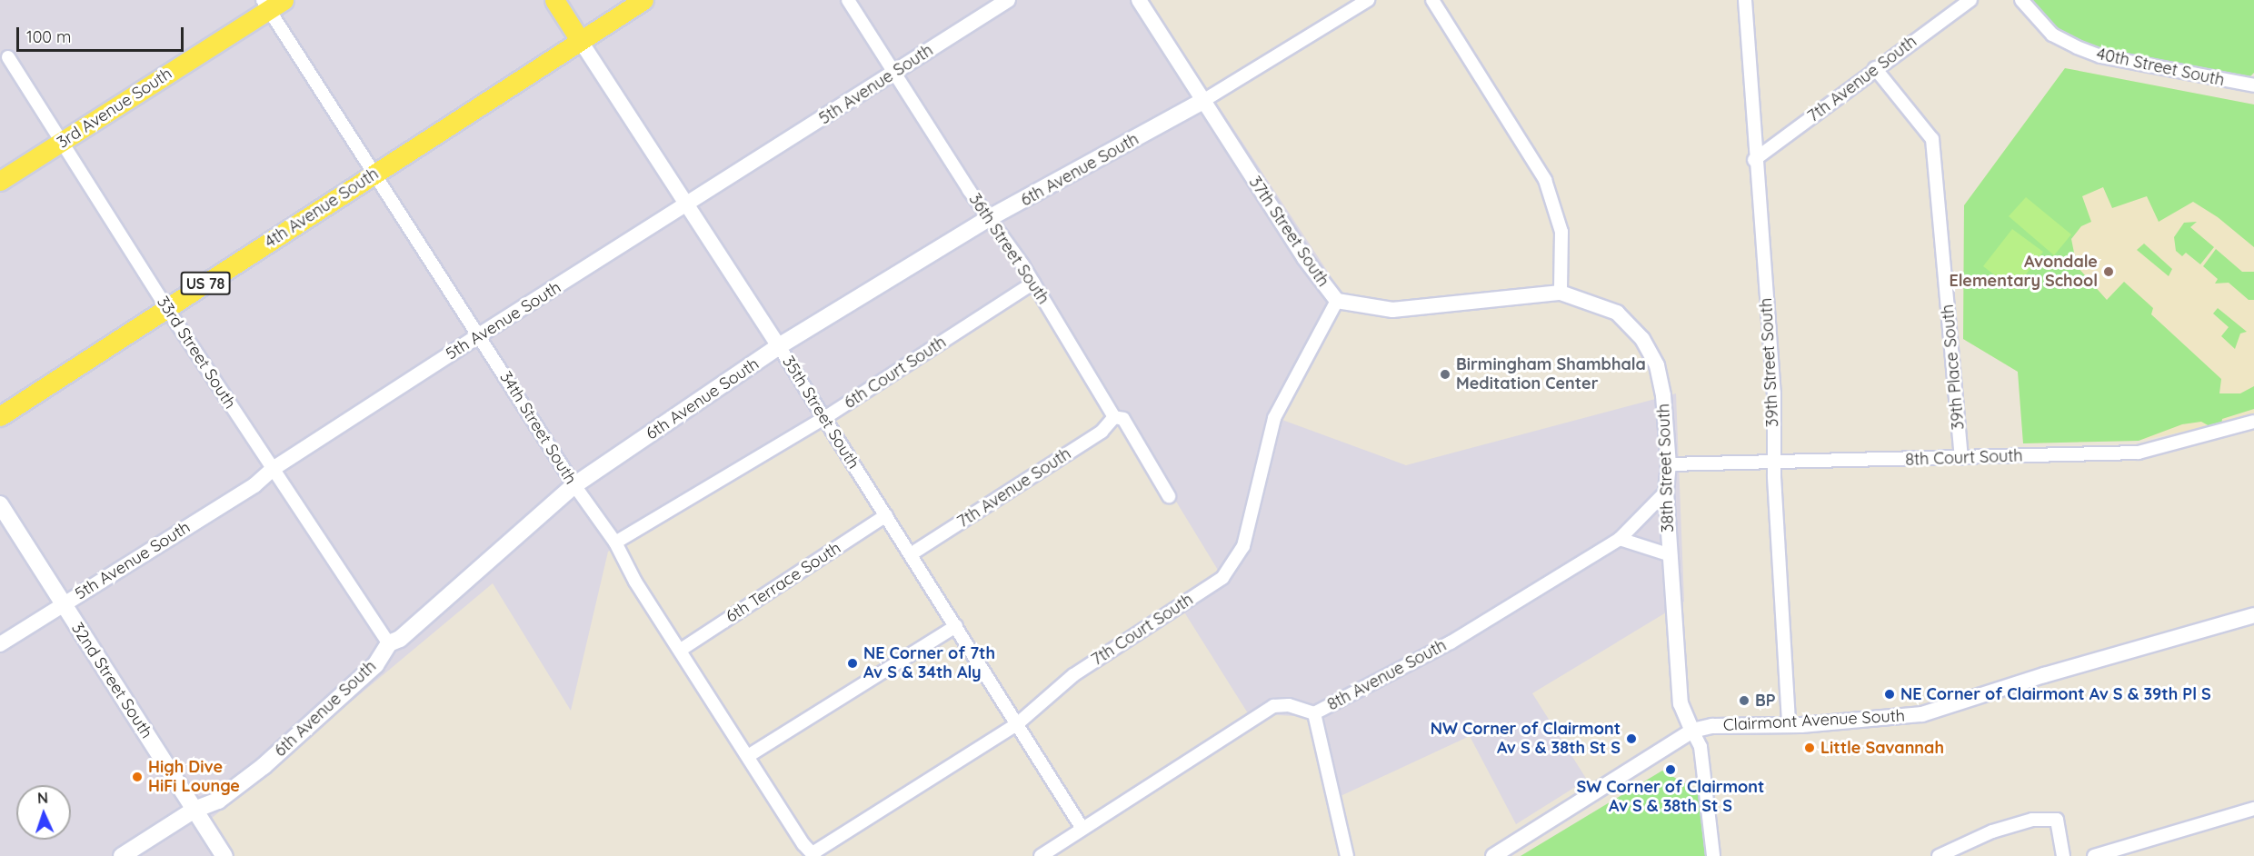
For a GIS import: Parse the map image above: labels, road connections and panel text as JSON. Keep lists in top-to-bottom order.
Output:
{
  "streets": {
    "main road": [
      "3rd Avenue South",
      "6th Avenue South",
      "4th Avenue South",
      "US 78",
      "35th Street South",
      "32nd Street South"
    ],
    "street": [
      "40th Street South",
      "7th Avenue South",
      "5th Avenue South",
      "37th Street South",
      "36th Street South",
      "33rd Street South",
      "39th Street South",
      "39th Place South",
      "6th Court South",
      "34th Street South",
      "8th Court South",
      "38th Street South",
      "6th Terrace South",
      "7th Court South",
      "8th Avenue South",
      "Clairmont Avenue South"
    ]
  },
  "crossings": [
    ["7th Avenue South", "36th Street South"],
    ["7th Avenue South", "39th Street South"],
    ["7th Avenue South", "39th Place South"],
    ["7th Avenue South", "35th Street South"],
    ["5th Avenue South", "36th Street South"],
    ["5th Avenue South", "33rd Street South"],
    ["5th Avenue South", "35th Street South"],
    ["5th Avenue South", "34th Street South"],
    ["5th Avenue South", "32nd Street South"],
    ["3rd Avenue South", "33rd Street South"],
    ["3rd Avenue South", "34th Street South"],
    ["6th Avenue South", "37th Street South"],
    ["6th Avenue South", "36th Street South"],
    ["6th Avenue South", "33rd Street South"],
    ["6th Avenue South", "35th Street South"],
    ["6th Avenue South", "34th Street South"],
    ["6th Avenue South", "32nd Street South"],
    ["4th Avenue South", "33rd Street South"],
    ["4th Avenue South", "35th Street South"],
    ["4th Avenue South", "34th Street South"],
    ["37th Street South", "38th Street South"],
    ["37th Street South", "7th Court South"],
    ["36th Street South", "6th Court South"],
    ["39th Street South", "8th Court South"],
    ["39th Street South", "Clairmont Avenue South"],
    ["39th Place South", "8th Court South"],
    ["6th Court South", "35th Street South"],
    ["6th Court South", "34th Street South"],
    ["35th Street South", "6th Terrace South"],
    ["35th Street South", "7th Court South"],
    ["35th Street South", "8th Avenue South"],
    ["34th Street South", "6th Terrace South"],
    ["34th Street South", "7th Court South"],
    ["8th Court South", "38th Street South"],
    ["38th Street South", "8th Avenue South"],
    ["38th Street South", "Clairmont Avenue South"]
  ],
  "places": [
    "Avondale Elementary School",
    "Birmingham Shambhala Meditation Center",
    "NE Corner of 7th Av S & 34th Aly",
    "NE Corner of Clairmont Av S & 39th Pl S",
    "BP",
    "NW Corner of Clairmont Av S & 38th St S",
    "Little Savannah",
    "SW Corner of Clairmont Av S & 38th St S",
    "High Dive HiFi Lounge"
  ],
  "scale_bar": "100 m",
  "north": "top"
}
